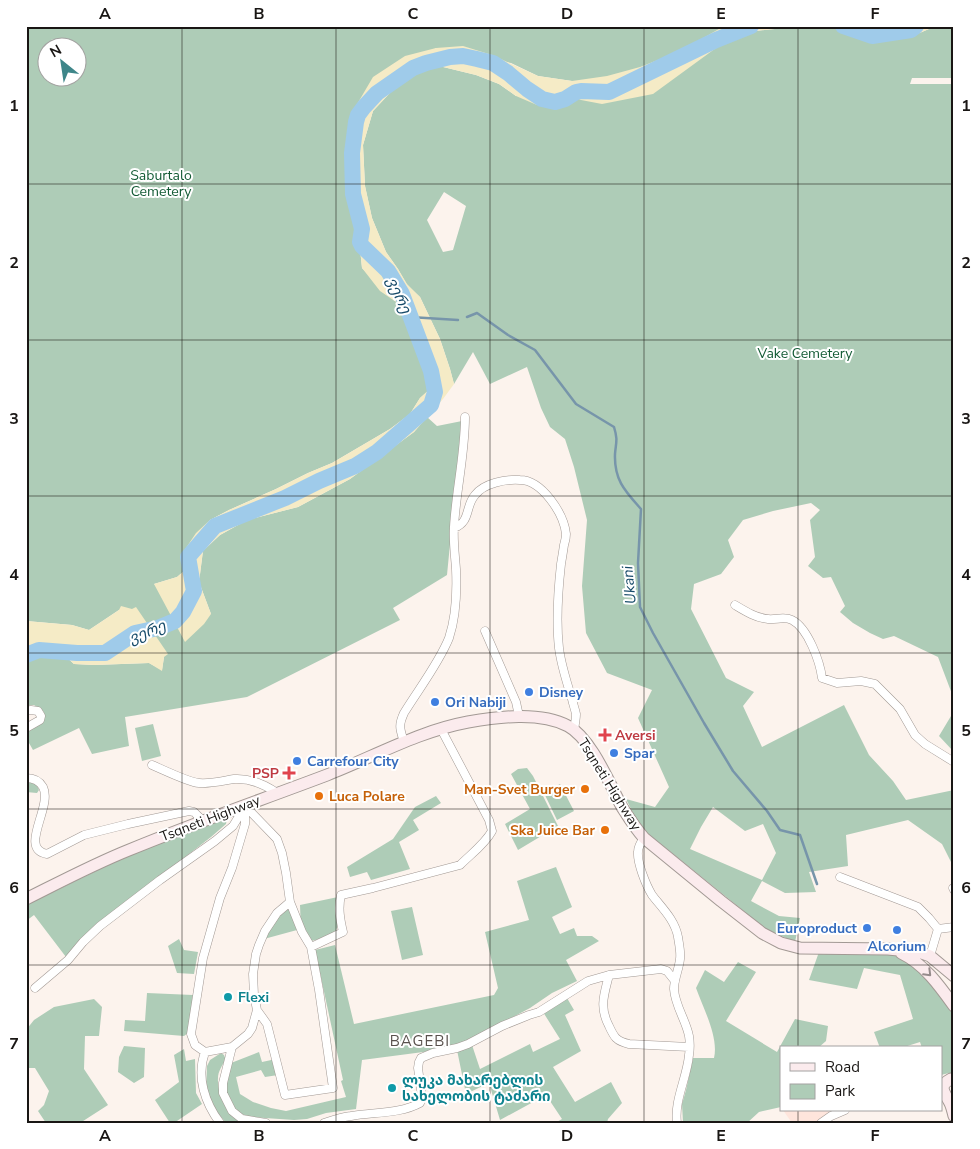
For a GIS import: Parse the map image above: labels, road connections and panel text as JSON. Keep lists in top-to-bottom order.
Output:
{
  "streets": {
    "main road": ["Tsqneti Highway"]
  },
  "districts": ["BAGEBI"],
  "water": ["ვერე", "Ukani"],
  "parks": ["Saburtalo Cemetery", "Vake Cemetery"],
  "places": {
    "other": [
      "Disney",
      "Ori Nabiji",
      "Spar",
      "Carrefour City",
      "Man-Svet Burger",
      "Luca Polare",
      "Ska Juice Bar",
      "Europroduct",
      "Alcorium",
      "Flexi",
      "ლუკა მახარებლის სახელობის ტაძარი"
    ],
    "health": ["Aversi", "PSP"]
  },
  "legend": ["Road", "Park"],
  "north": "top left",
  "grid": {
    "columns": [
      "A",
      "B",
      "C",
      "D",
      "E",
      "F"
    ],
    "rows": [
      "1",
      "2",
      "3",
      "4",
      "5",
      "6",
      "7"
    ]
  }
}
